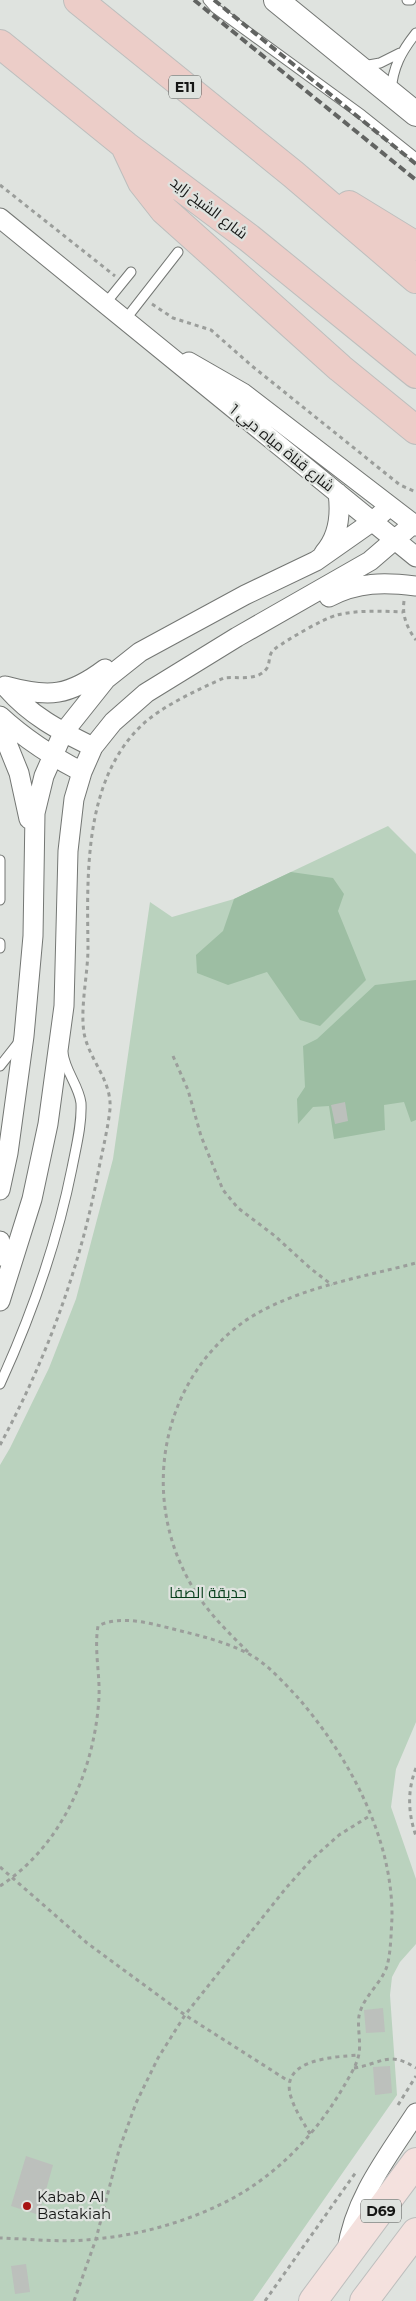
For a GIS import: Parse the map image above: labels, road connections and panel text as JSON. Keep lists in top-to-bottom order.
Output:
{
  "streets": {
    "highway": ["E11", "شارع الشيخ زايد"],
    "main road": ["D69"],
    "street": ["شارع قناة مياه دبي 1"]
  },
  "parks": ["حديقة الصفا"],
  "places": ["Kabab Al Bastakiah"]
}
